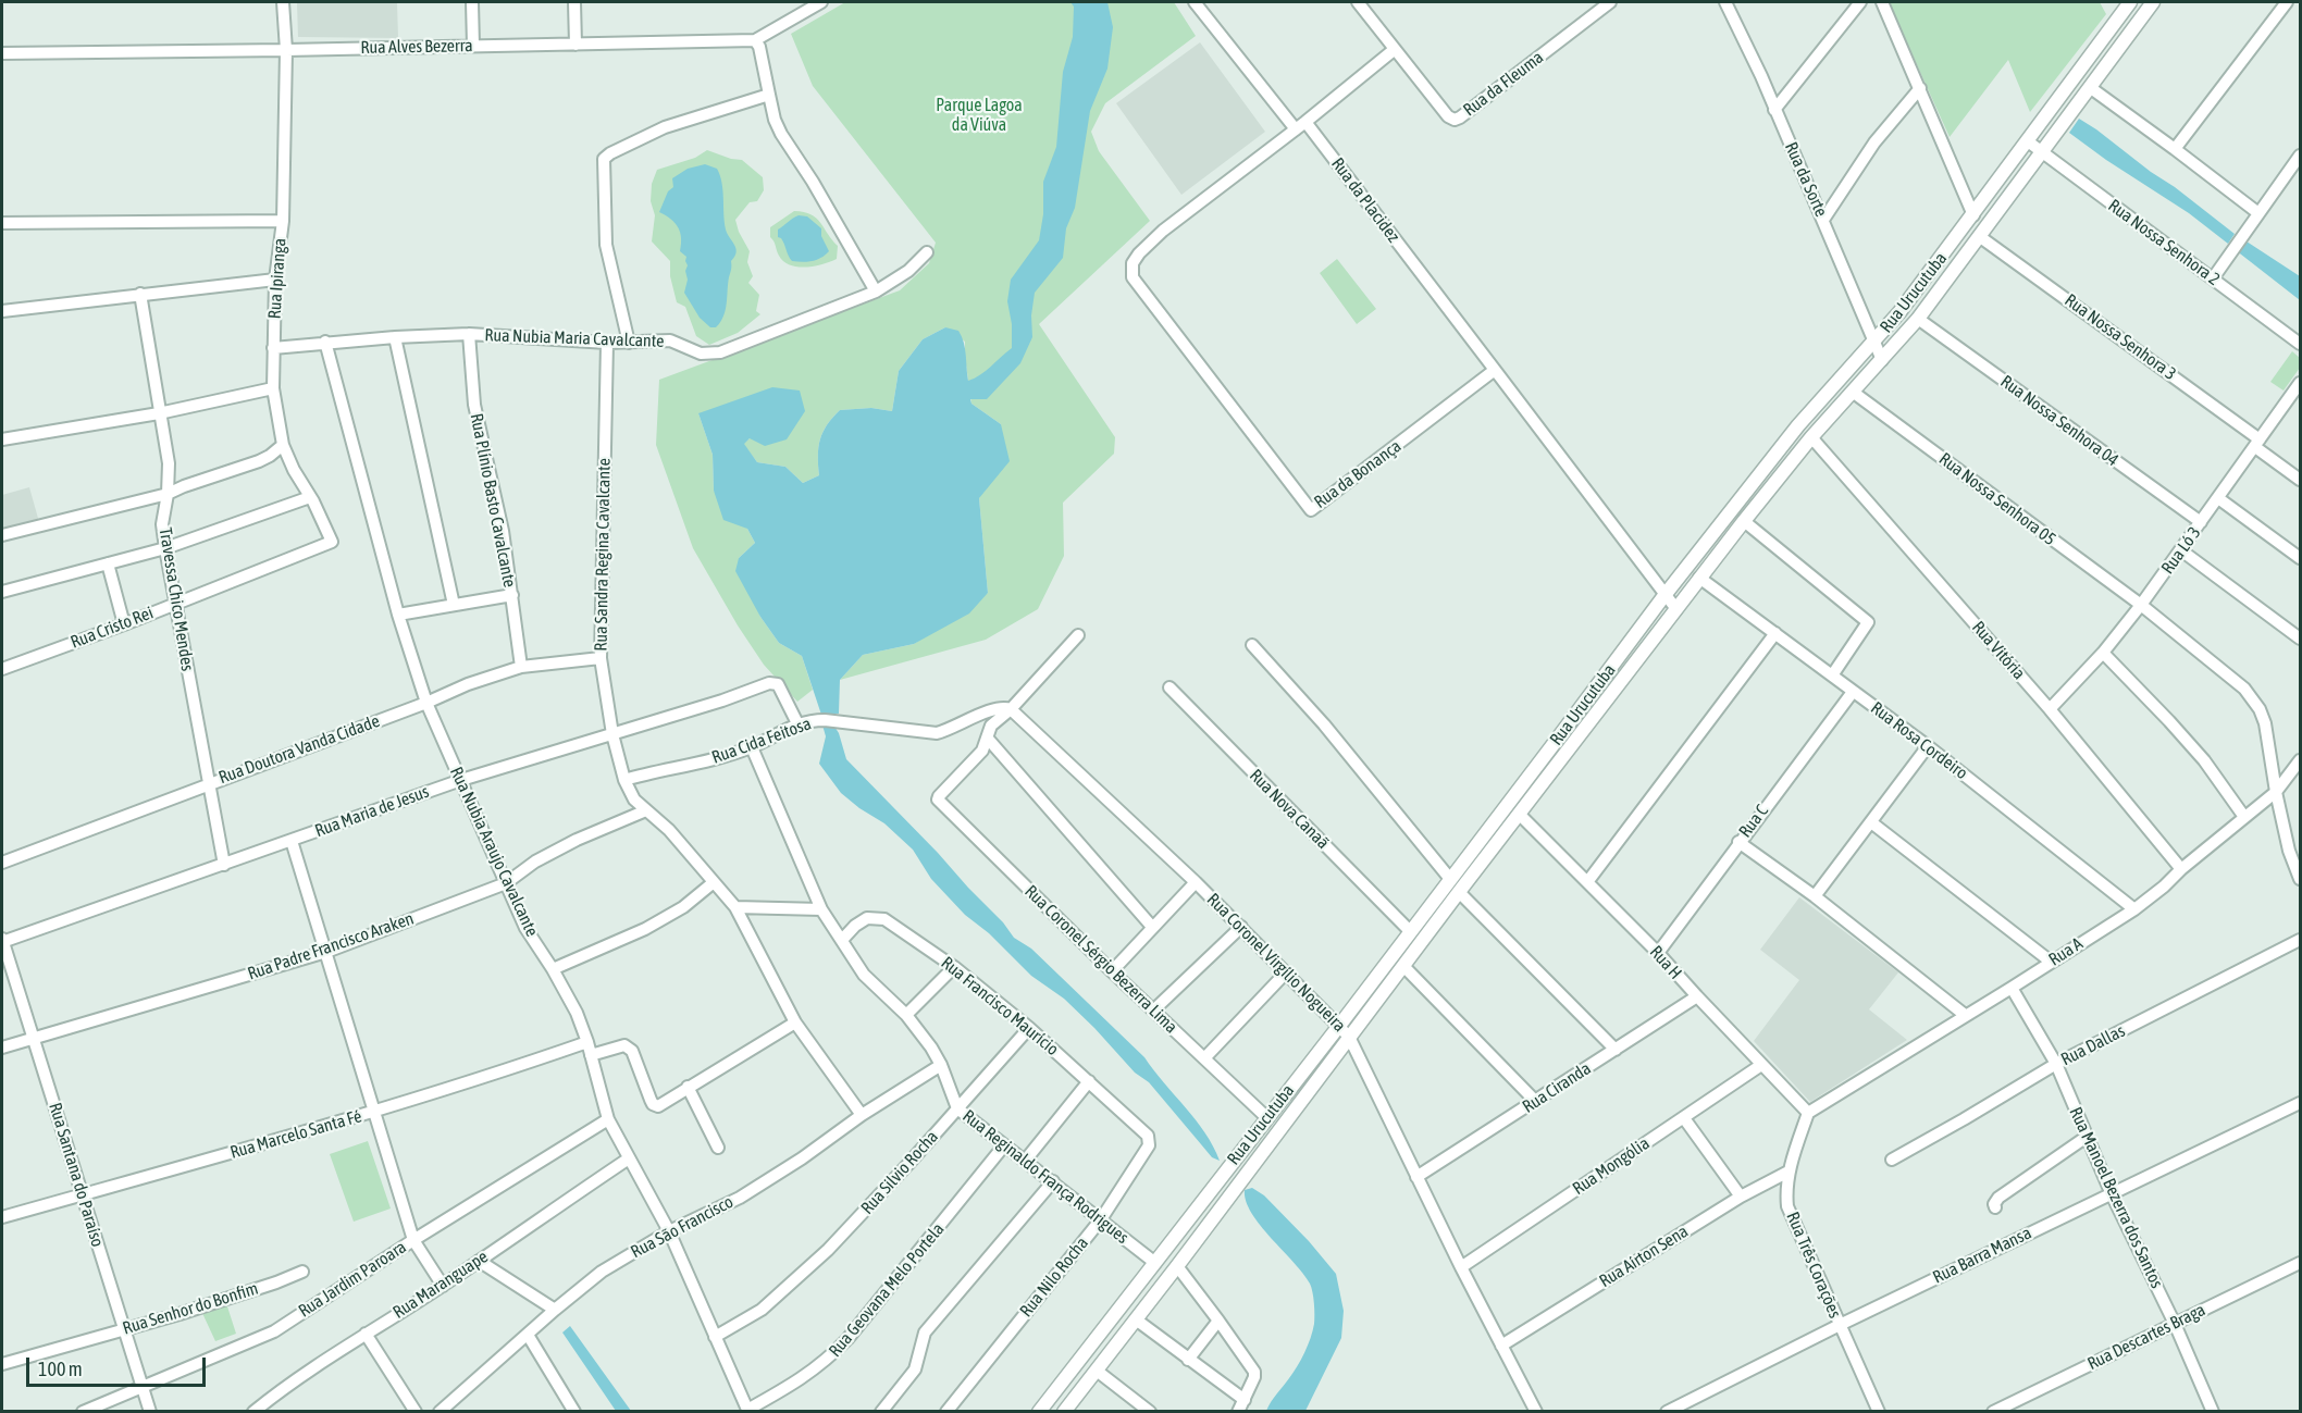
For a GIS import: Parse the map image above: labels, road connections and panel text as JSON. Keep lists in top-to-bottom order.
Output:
{
  "streets": {
    "street": [
      "Rua Alves Bezerra",
      "Rua da Fleuma",
      "Rua da Sorte",
      "Rua da Placidez",
      "Rua Nossa Senhora 2",
      "Rua Ipiranga",
      "Rua Urucutuba",
      "Rua Nossa Senhora 3",
      "Rua Nubia Maria Cavalcante",
      "Rua Nossa Senhora 04",
      "Rua da Bonança",
      "Rua Nossa Senhora 05",
      "Rua Plínio Basto Cavalcante",
      "Rua Ló 3",
      "Rua Sandra Regina Cavalcante",
      "Travessa Chico Mendes",
      "Rua Cristo Rei",
      "Rua Vitória",
      "Rua Cida Feitosa",
      "Rua Rosa Cordeiro",
      "Rua Doutora Vanda Cidade",
      "Rua Nova Canaã",
      "Rua Maria de Jesus",
      "Rua C",
      "Rua Nubia Araujo Cavalcante",
      "Rua Padre Francisco Araken",
      "Rua A",
      "Rua Coronel Sérgio Bezerra Lima",
      "Rua Coronel Virgílio Nogueira",
      "Rua H",
      "Rua Francisco Maurício",
      "Rua Dallas",
      "Rua Ciranda",
      "Rua Marcelo Santa Fé",
      "Rua Mongólia",
      "Rua Silvio Rocha",
      "Rua Santana do Paraíso",
      "Rua Reginaldo França Rodrigues",
      "Rua Manoel Bezerra dos Santos",
      "Rua São Francisco",
      "Rua Barra Mansa",
      "Rua Aírton Sena",
      "Rua Três Corações",
      "Rua Nilo Rocha",
      "Rua Jardim Paroara",
      "Rua Maranguape",
      "Rua Geovana Melo Portela",
      "Rua Senhor do Bonfim",
      "Rua Descartes Braga"
    ]
  },
  "crossings": [
    ["Rua Alves Bezerra", "Rua Ipiranga"],
    ["Rua da Sorte", "Rua Urucutuba"],
    ["Rua da Placidez", "Rua da Bonança"],
    ["Rua Nossa Senhora 2", "Rua Urucutuba"],
    ["Rua Ipiranga", "Rua Nubia Maria Cavalcante"],
    ["Rua Ipiranga", "Rua Cristo Rei"],
    ["Rua Urucutuba", "Rua Nossa Senhora 3"],
    ["Rua Urucutuba", "Rua Nossa Senhora 04"],
    ["Rua Urucutuba", "Rua Nossa Senhora 05"],
    ["Rua Urucutuba", "Rua Vitória"],
    ["Rua Urucutuba", "Rua Rosa Cordeiro"],
    ["Rua Urucutuba", "Rua Nova Canaã"],
    ["Rua Urucutuba", "Rua Coronel Sérgio Bezerra Lima"],
    ["Rua Urucutuba", "Rua Coronel Virgílio Nogueira"],
    ["Rua Urucutuba", "Rua H"],
    ["Rua Urucutuba", "Rua Reginaldo França Rodrigues"],
    ["Rua Nossa Senhora 3", "Rua Ló 3"],
    ["Rua Nubia Maria Cavalcante", "Rua Plínio Basto Cavalcante"],
    ["Rua Nubia Maria Cavalcante", "Rua Sandra Regina Cavalcante"],
    ["Rua Nubia Maria Cavalcante", "Rua Nubia Araujo Cavalcante"],
    ["Rua Nossa Senhora 04", "Rua Ló 3"],
    ["Rua Nossa Senhora 05", "Rua Ló 3"],
    ["Rua Nossa Senhora 05", "Rua A"],
    ["Rua Plínio Basto Cavalcante", "Rua Doutora Vanda Cidade"],
    ["Rua Ló 3", "Rua Vitória"],
    ["Rua Sandra Regina Cavalcante", "Rua Cida Feitosa"],
    ["Rua Sandra Regina Cavalcante", "Rua Doutora Vanda Cidade"],
    ["Rua Sandra Regina Cavalcante", "Rua Maria de Jesus"],
    ["Rua Sandra Regina Cavalcante", "Rua Padre Francisco Araken"],
    ["Rua Sandra Regina Cavalcante", "Rua São Francisco"],
    ["Travessa Chico Mendes", "Rua Cristo Rei"],
    ["Travessa Chico Mendes", "Rua Doutora Vanda Cidade"],
    ["Travessa Chico Mendes", "Rua Maria de Jesus"],
    ["Rua Vitória", "Rua A"],
    ["Rua Cida Feitosa", "Rua Maria de Jesus"],
    ["Rua Cida Feitosa", "Rua Coronel Virgílio Nogueira"],
    ["Rua Cida Feitosa", "Rua Reginaldo França Rodrigues"],
    ["Rua Rosa Cordeiro", "Rua C"],
    ["Rua Rosa Cordeiro", "Rua A"],
    ["Rua Doutora Vanda Cidade", "Rua Nubia Araujo Cavalcante"],
    ["Rua Maria de Jesus", "Rua Nubia Araujo Cavalcante"],
    ["Rua Maria de Jesus", "Rua Santana do Paraíso"],
    ["Rua C", "Rua H"],
    ["Rua Nubia Araujo Cavalcante", "Rua Padre Francisco Araken"],
    ["Rua Nubia Araujo Cavalcante", "Rua Marcelo Santa Fé"],
    ["Rua Nubia Araujo Cavalcante", "Rua Silvio Rocha"],
    ["Rua Nubia Araujo Cavalcante", "Rua São Francisco"],
    ["Rua Nubia Araujo Cavalcante", "Rua Jardim Paroara"],
    ["Rua Nubia Araujo Cavalcante", "Rua Maranguape"],
    ["Rua Nubia Araujo Cavalcante", "Rua Geovana Melo Portela"],
    ["Rua Padre Francisco Araken", "Rua Santana do Paraíso"],
    ["Rua A", "Rua H"],
    ["Rua A", "Rua Manoel Bezerra dos Santos"],
    ["Rua A", "Rua Três Corações"],
    ["Rua Coronel Virgílio Nogueira", "Rua Ciranda"],
    ["Rua Coronel Virgílio Nogueira", "Rua Mongólia"],
    ["Rua Coronel Virgílio Nogueira", "Rua Aírton Sena"],
    ["Rua H", "Rua Ciranda"],
    ["Rua H", "Rua Mongólia"],
    ["Rua H", "Rua Três Corações"],
    ["Rua Francisco Maurício", "Rua Silvio Rocha"],
    ["Rua Francisco Maurício", "Rua Reginaldo França Rodrigues"],
    ["Rua Francisco Maurício", "Rua Nilo Rocha"],
    ["Rua Dallas", "Rua Manoel Bezerra dos Santos"],
    ["Rua Marcelo Santa Fé", "Rua Santana do Paraíso"],
    ["Rua Silvio Rocha", "Rua Reginaldo França Rodrigues"],
    ["Rua Santana do Paraíso", "Rua Jardim Paroara"],
    ["Rua Santana do Paraíso", "Rua Senhor do Bonfim"],
    ["Rua Reginaldo França Rodrigues", "Rua São Francisco"],
    ["Rua Reginaldo França Rodrigues", "Rua Nilo Rocha"],
    ["Rua Reginaldo França Rodrigues", "Rua Geovana Melo Portela"],
    ["Rua Manoel Bezerra dos Santos", "Rua Barra Mansa"],
    ["Rua Manoel Bezerra dos Santos", "Rua Descartes Braga"],
    ["Rua Barra Mansa", "Rua Três Corações"],
    ["Rua Aírton Sena", "Rua Três Corações"]
  ],
  "parks": ["Parque Lagoa da Viúva"],
  "scale_bar": "100 m"
}
